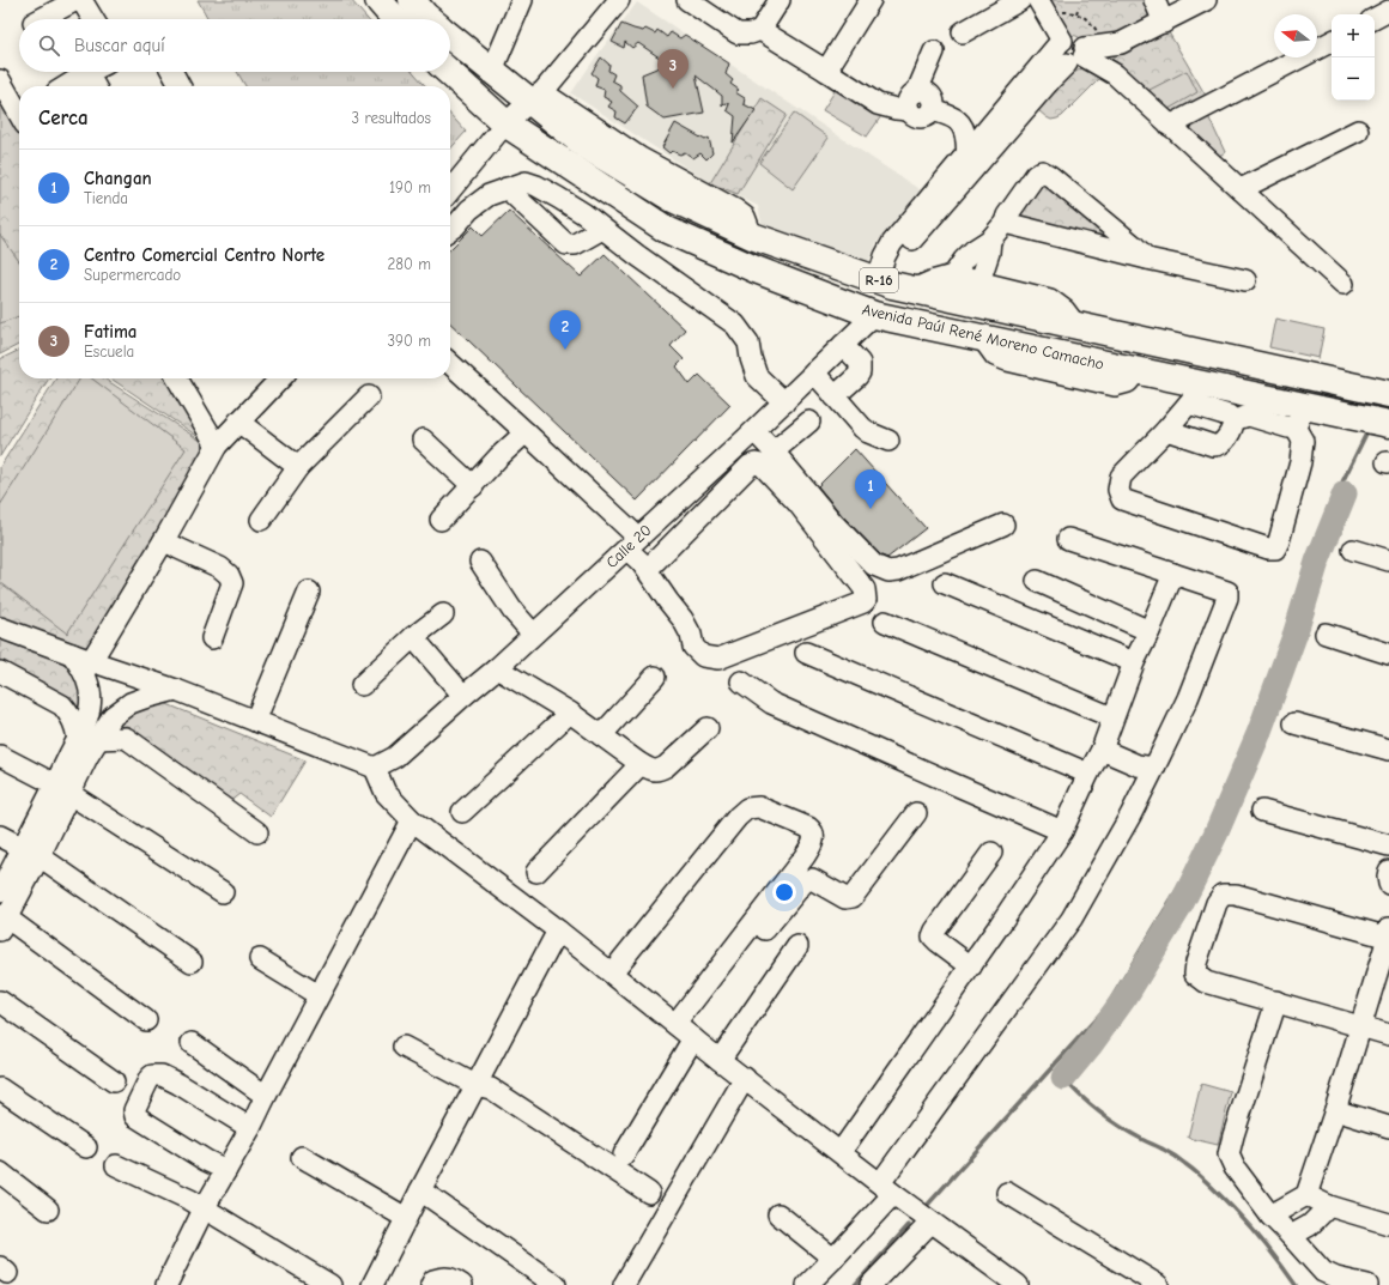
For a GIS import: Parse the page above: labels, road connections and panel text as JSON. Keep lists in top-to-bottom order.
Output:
{
  "streets": {
    "main road": ["R-16", "Avenida Paúl René Moreno Camacho"],
    "street": ["Calle 20"]
  },
  "crossings": [
    ["Avenida Paúl René Moreno Camacho", "Calle 20"]
  ],
  "north": "left",
  "page": {
    "map_buttons": ["+", "−"],
    "search": "Buscar aquí",
    "pins": ["3", "2", "1"],
    "heading": ["Cerca", "3 resultados"],
    "list": [
      {
        "mark": "1",
        "name": "Changan",
        "note": "Tienda",
        "value": "190 m"
      },
      {
        "mark": "2",
        "name": "Centro Comercial Centro Norte",
        "note": "Supermercado",
        "value": "280 m"
      },
      {
        "mark": "3",
        "name": "Fatima",
        "note": "Escuela",
        "value": "390 m"
      }
    ]
  }
}
